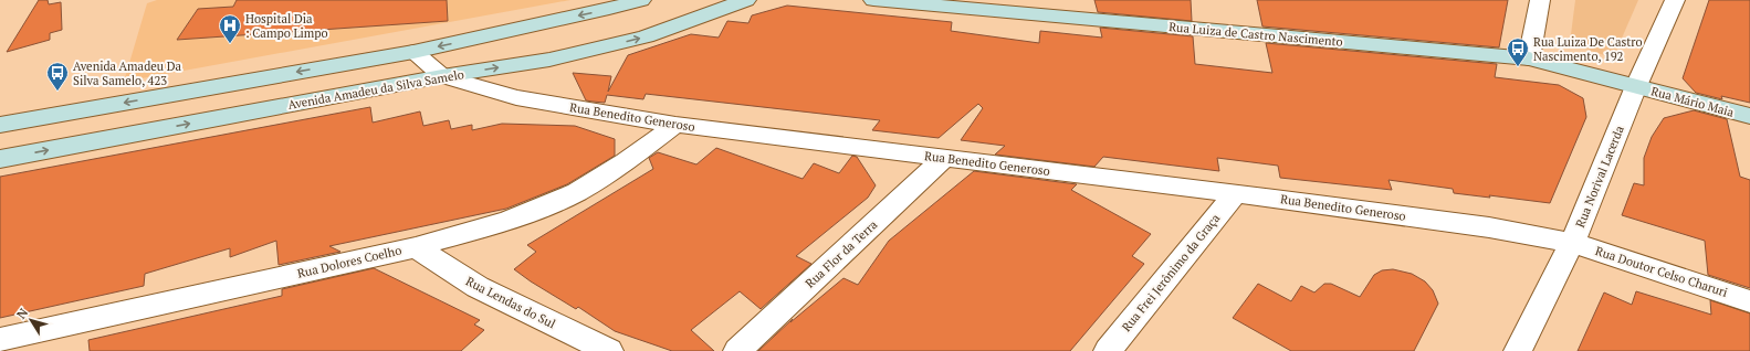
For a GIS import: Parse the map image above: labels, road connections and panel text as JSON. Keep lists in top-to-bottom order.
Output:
{
  "streets": {
    "street": [
      "Rua Luiza de Castro Nascimento",
      "Avenida Amadeu da Silva Samelo",
      "Rua Mário Maia",
      "Rua Benedito Generoso",
      "Rua Norival Lacerda",
      "Rua Flor da Terra",
      "Rua Dolores Coelho",
      "Rua Doutor Celso Charuri",
      "Rua Frei Jerônimo da Graça",
      "Rua Lendas do Sul"
    ]
  },
  "crossings": [
    ["Rua Luiza de Castro Nascimento", "Rua Mário Maia"],
    ["Rua Luiza de Castro Nascimento", "Rua Norival Lacerda"],
    ["Avenida Amadeu da Silva Samelo", "Rua Benedito Generoso"],
    ["Rua Mário Maia", "Rua Norival Lacerda"],
    ["Rua Benedito Generoso", "Rua Norival Lacerda"],
    ["Rua Benedito Generoso", "Rua Flor da Terra"],
    ["Rua Benedito Generoso", "Rua Dolores Coelho"],
    ["Rua Benedito Generoso", "Rua Doutor Celso Charuri"],
    ["Rua Benedito Generoso", "Rua Frei Jerônimo da Graça"],
    ["Rua Norival Lacerda", "Rua Doutor Celso Charuri"],
    ["Rua Dolores Coelho", "Rua Lendas do Sul"]
  ],
  "places": {
    "hospital": ["Hospital Dia : Campo Limpo"],
    "bus stop": ["Rua Luiza De Castro Nascimento, 192", "Avenida Amadeu Da Silva Samelo, 423"]
  },
  "north": "top left"
}
